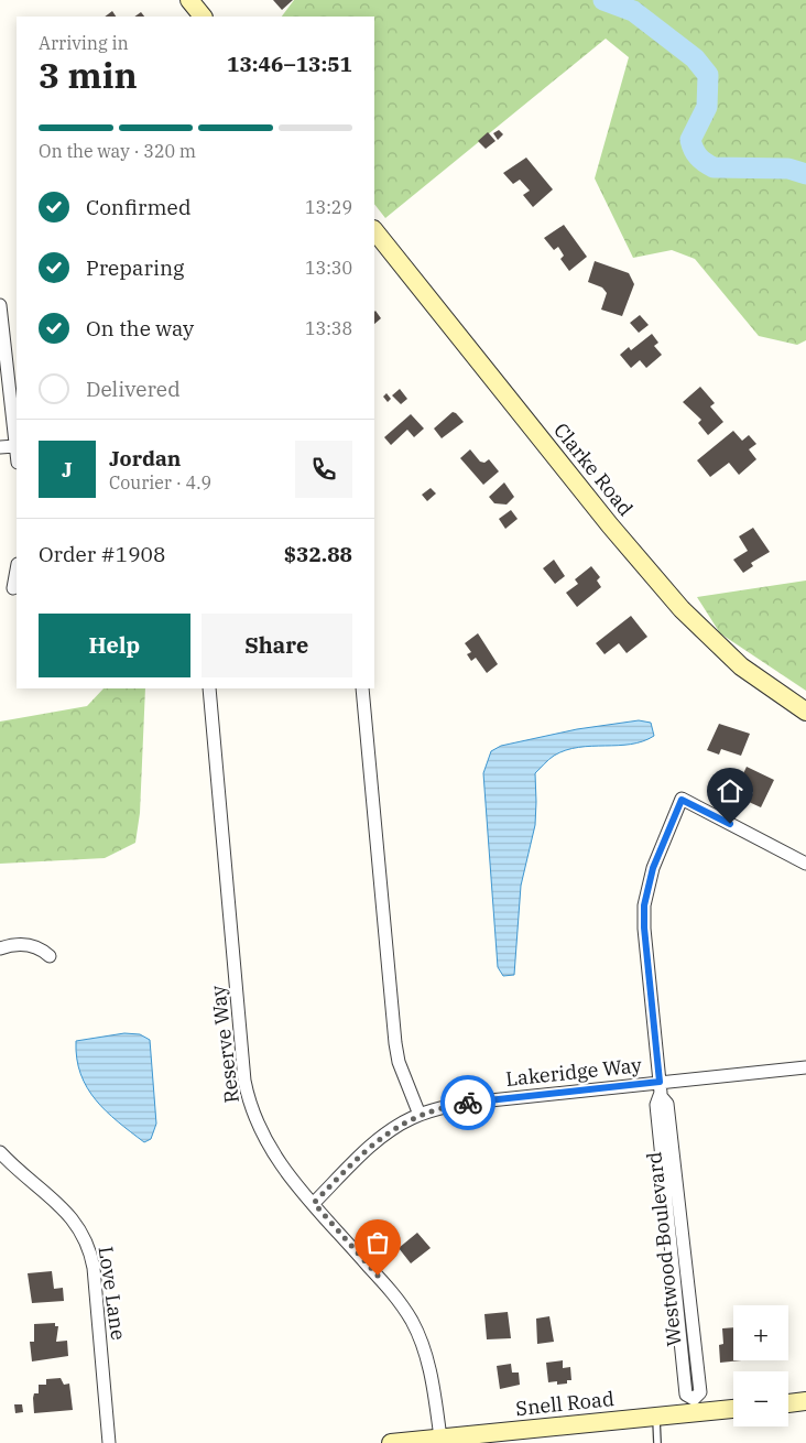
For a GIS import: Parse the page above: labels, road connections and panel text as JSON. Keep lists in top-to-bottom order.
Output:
{
  "streets": {
    "street": [
      "Clarke Road",
      "Reserve Way",
      "Lakeridge Way",
      "Westwood Boulevard",
      "Love Lane",
      "Snell Road"
    ]
  },
  "crossings": [
    ["Reserve Way", "Lakeridge Way"],
    ["Reserve Way", "Snell Road"],
    ["Lakeridge Way", "Westwood Boulevard"],
    ["Westwood Boulevard", "Snell Road"]
  ],
  "page": {
    "heading": ["3 min", "Arriving in", "13:46–13:51"],
    "panel": [
      "Jordan",
      "Courier · 4.9",
      "Order #1908",
      "$32.88"
    ],
    "bar": "On the way · 320 m",
    "list": [
      ["Confirmed", "13:29"],
      ["Preparing", "13:30"],
      ["On the way", "13:38"],
      "Delivered"
    ],
    "round": "J",
    "buttons": ["Help", "Share"],
    "map_buttons": ["+", "−"]
  }
}
